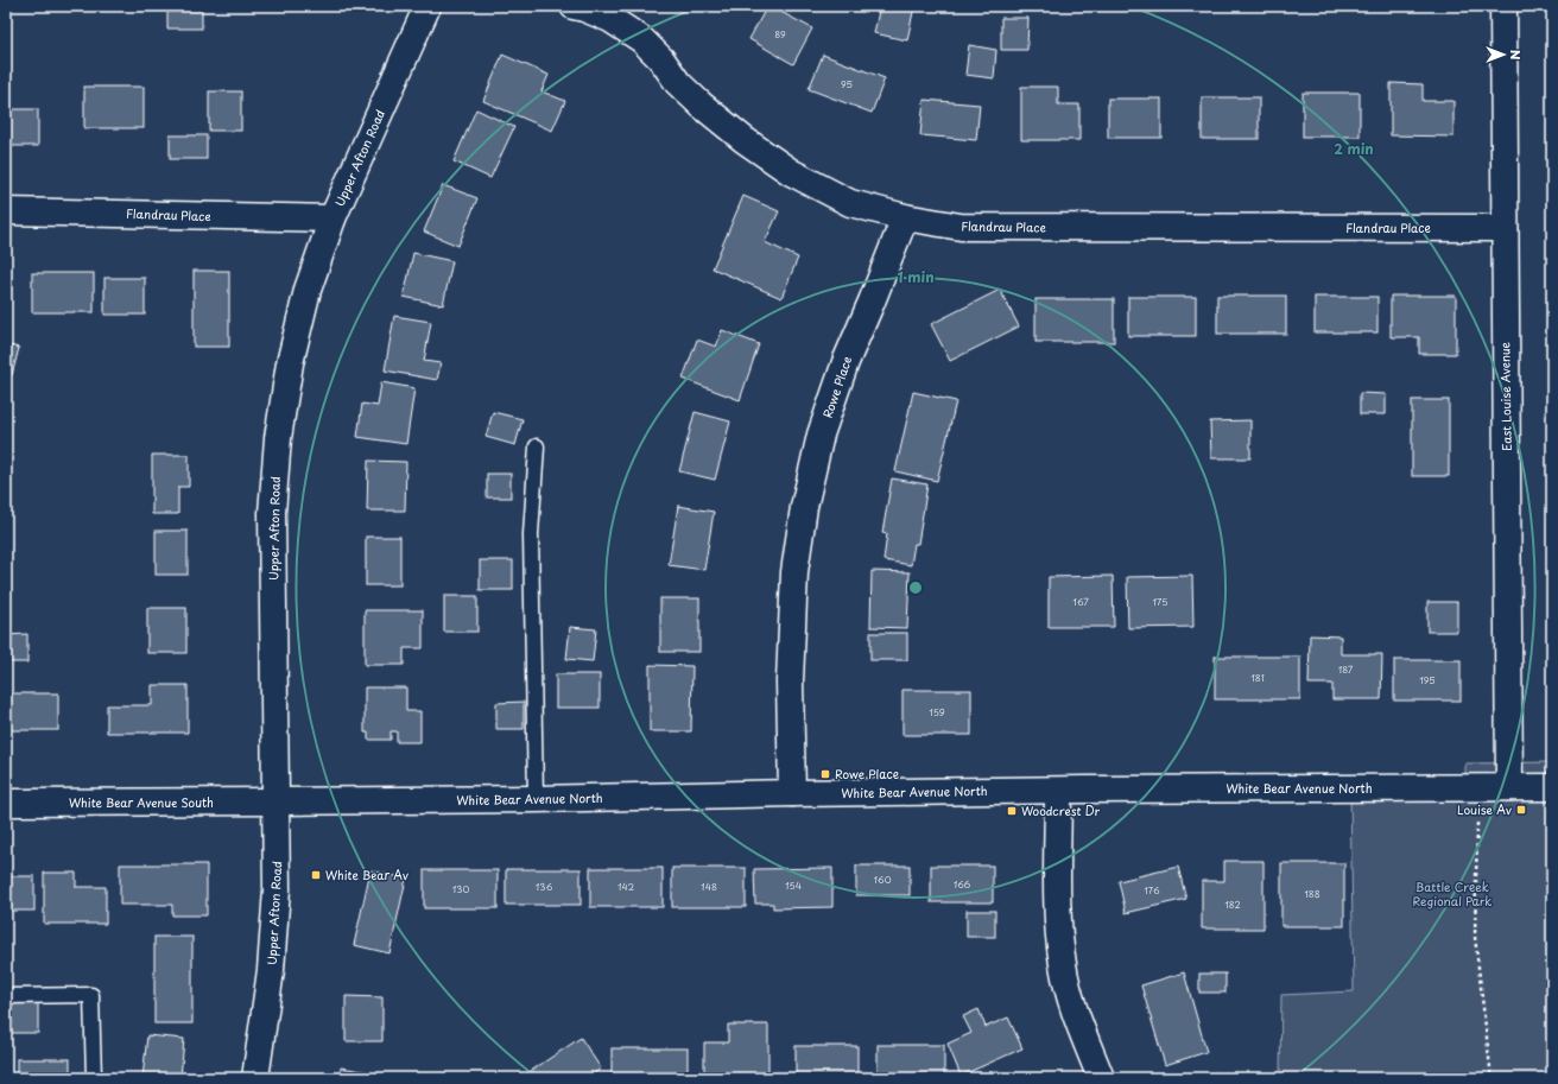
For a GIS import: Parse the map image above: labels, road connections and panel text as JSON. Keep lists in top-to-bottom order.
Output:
{
  "streets": {
    "street": [
      "Upper Afton Road",
      "Flandrau Place",
      "Rowe Place",
      "East Louise Avenue",
      "White Bear Avenue North",
      "White Bear Avenue South"
    ]
  },
  "crossings": [
    ["Upper Afton Road", "Flandrau Place"],
    ["Upper Afton Road", "White Bear Avenue North"],
    ["Upper Afton Road", "White Bear Avenue South"],
    ["Flandrau Place", "Rowe Place"],
    ["Flandrau Place", "East Louise Avenue"],
    ["Rowe Place", "White Bear Avenue North"],
    ["East Louise Avenue", "White Bear Avenue North"],
    ["White Bear Avenue North", "White Bear Avenue South"]
  ],
  "parks": ["Battle Creek Regional Park"],
  "places": {
    "transit": [
      "Rowe Place",
      "Louise Av",
      "Woodcrest Dr",
      "White Bear Av"
    ]
  },
  "house_numbers": [
    "89",
    "95",
    "167",
    "175",
    "187",
    "181",
    "195",
    "159",
    "160",
    "166",
    "154",
    "136",
    "142",
    "148",
    "130",
    "176",
    "188",
    "182"
  ],
  "north": "right",
  "rings": ["2 min", "1 min"]
}
